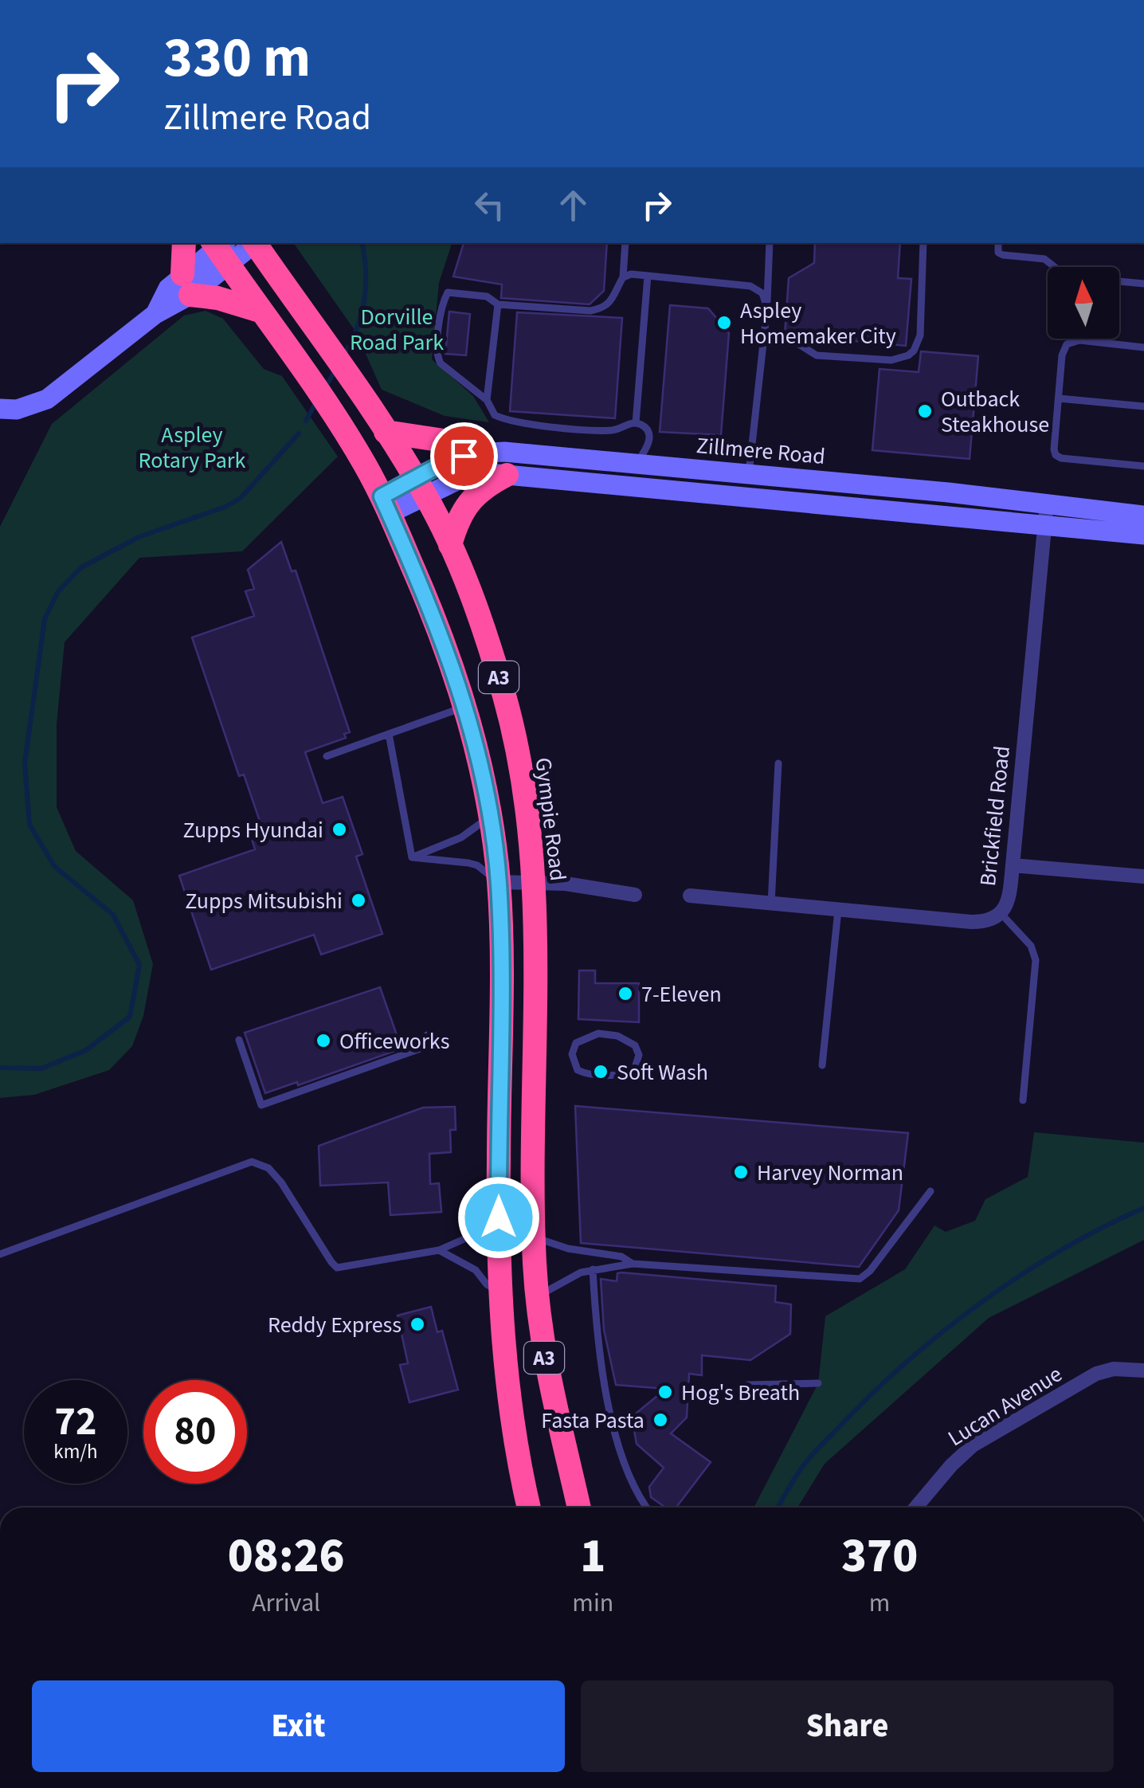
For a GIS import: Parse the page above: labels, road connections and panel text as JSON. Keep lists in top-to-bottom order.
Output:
{
  "streets": {
    "highway": ["A3", "Gympie Road"],
    "main road": ["Zillmere Road"],
    "street": ["Brickfield Road", "Lucan Avenue"]
  },
  "crossings": [
    ["Zillmere Road", "A3"],
    ["Zillmere Road", "Brickfield Road"],
    ["Zillmere Road", "Gympie Road"]
  ],
  "parks": ["Dorville Road Park", "Aspley Rotary Park"],
  "places": [
    "Aspley Homemaker City",
    "Outback Steakhouse",
    "Zupps Hyundai",
    "Zupps Mitsubishi",
    "7-Eleven",
    "Officeworks",
    "Soft Wash",
    "Harvey Norman",
    "Reddy Express",
    "Hog's Breath",
    "Fasta Pasta"
  ],
  "north": "top",
  "page": {
    "turn": ["330 m", "Zillmere Road"],
    "speed": "72 km/h",
    "limit": "80",
    "eta": [
      "08:26",
      "Arrival",
      "1",
      "min",
      "370",
      "m"
    ],
    "buttons": ["Exit", "Share"]
  }
}
